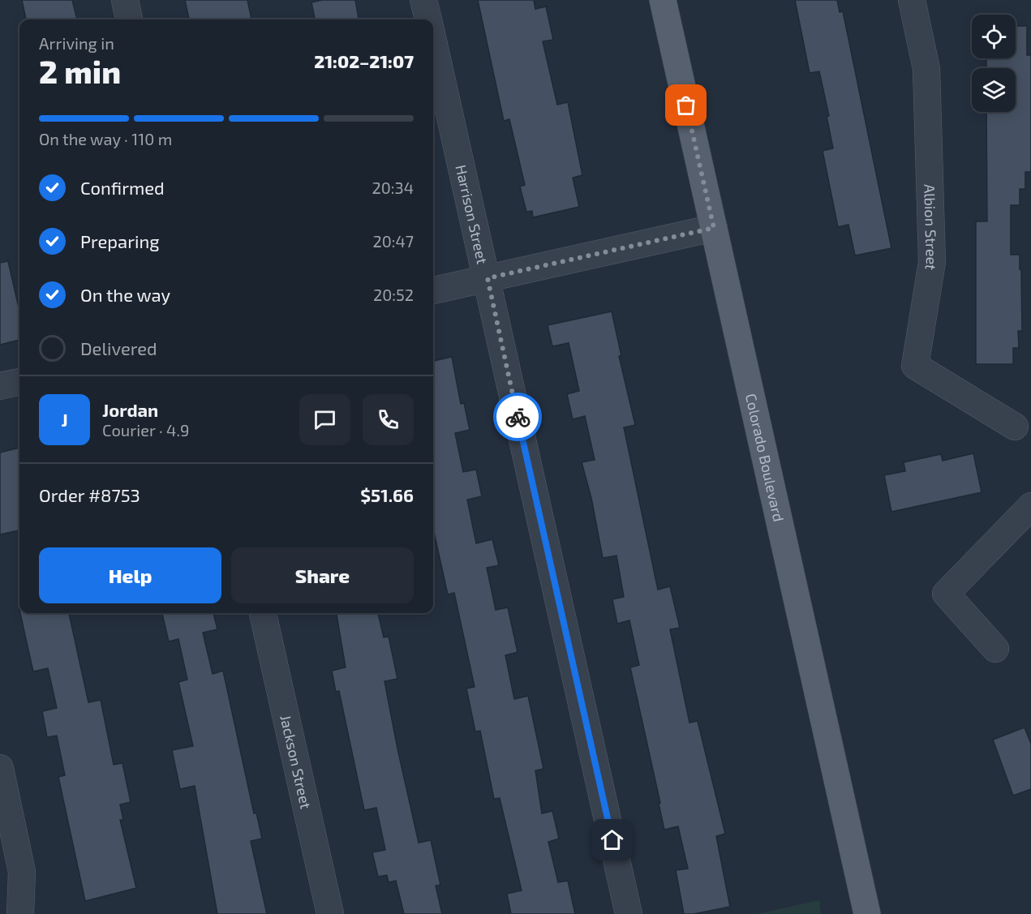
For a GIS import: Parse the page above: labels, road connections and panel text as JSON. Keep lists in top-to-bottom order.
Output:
{
  "streets": {
    "main road": ["Colorado Boulevard"],
    "street": ["Harrison Street", "Albion Street", "Jackson Street"]
  },
  "page": {
    "heading": ["2 min", "Arriving in", "21:02–21:07"],
    "panel": [
      "Jordan",
      "Courier · 4.9",
      "Order #8753",
      "$51.66"
    ],
    "bar": "On the way · 110 m",
    "list": [
      ["Confirmed", "20:34"],
      ["Preparing", "20:47"],
      ["On the way", "20:52"],
      "Delivered"
    ],
    "round": "J",
    "buttons": ["Help", "Share"]
  }
}
